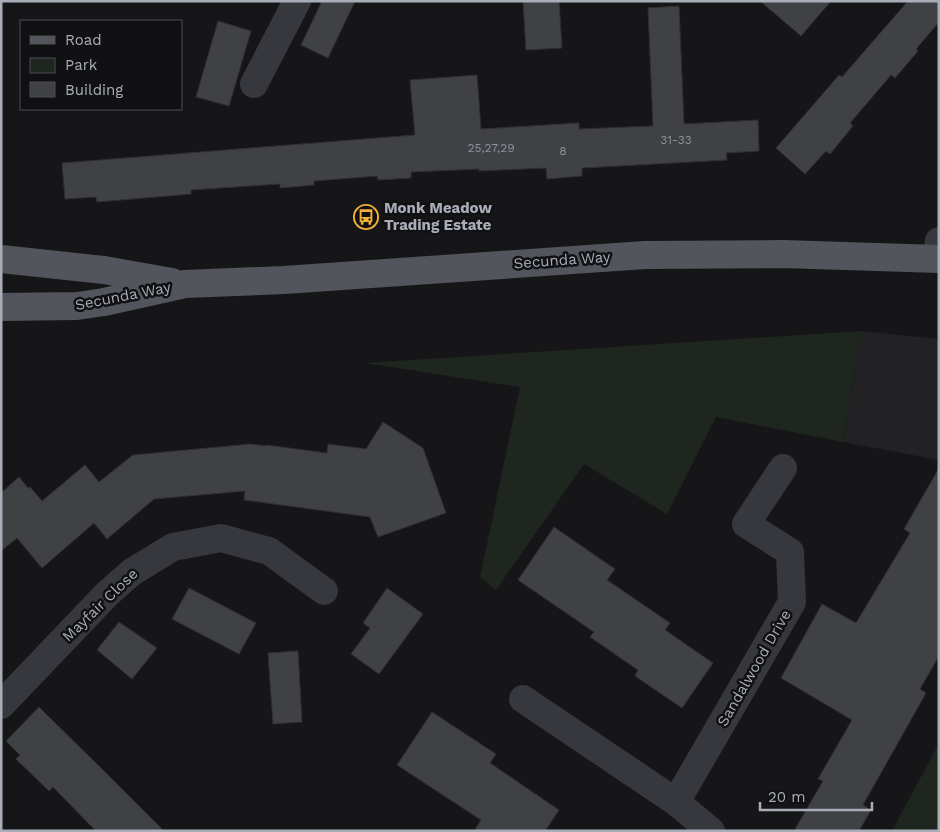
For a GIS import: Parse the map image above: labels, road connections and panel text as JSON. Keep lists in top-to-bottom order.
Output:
{
  "streets": {
    "main road": ["Secunda Way"],
    "street": ["Mayfair Close", "Sandalwood Drive"]
  },
  "places": {
    "bus stop": ["Monk Meadow Trading Estate"]
  },
  "house_numbers": ["31-33", "25,27,29", "8"],
  "legend": ["Road", "Park", "Building"],
  "scale_bar": "20 m"
}
